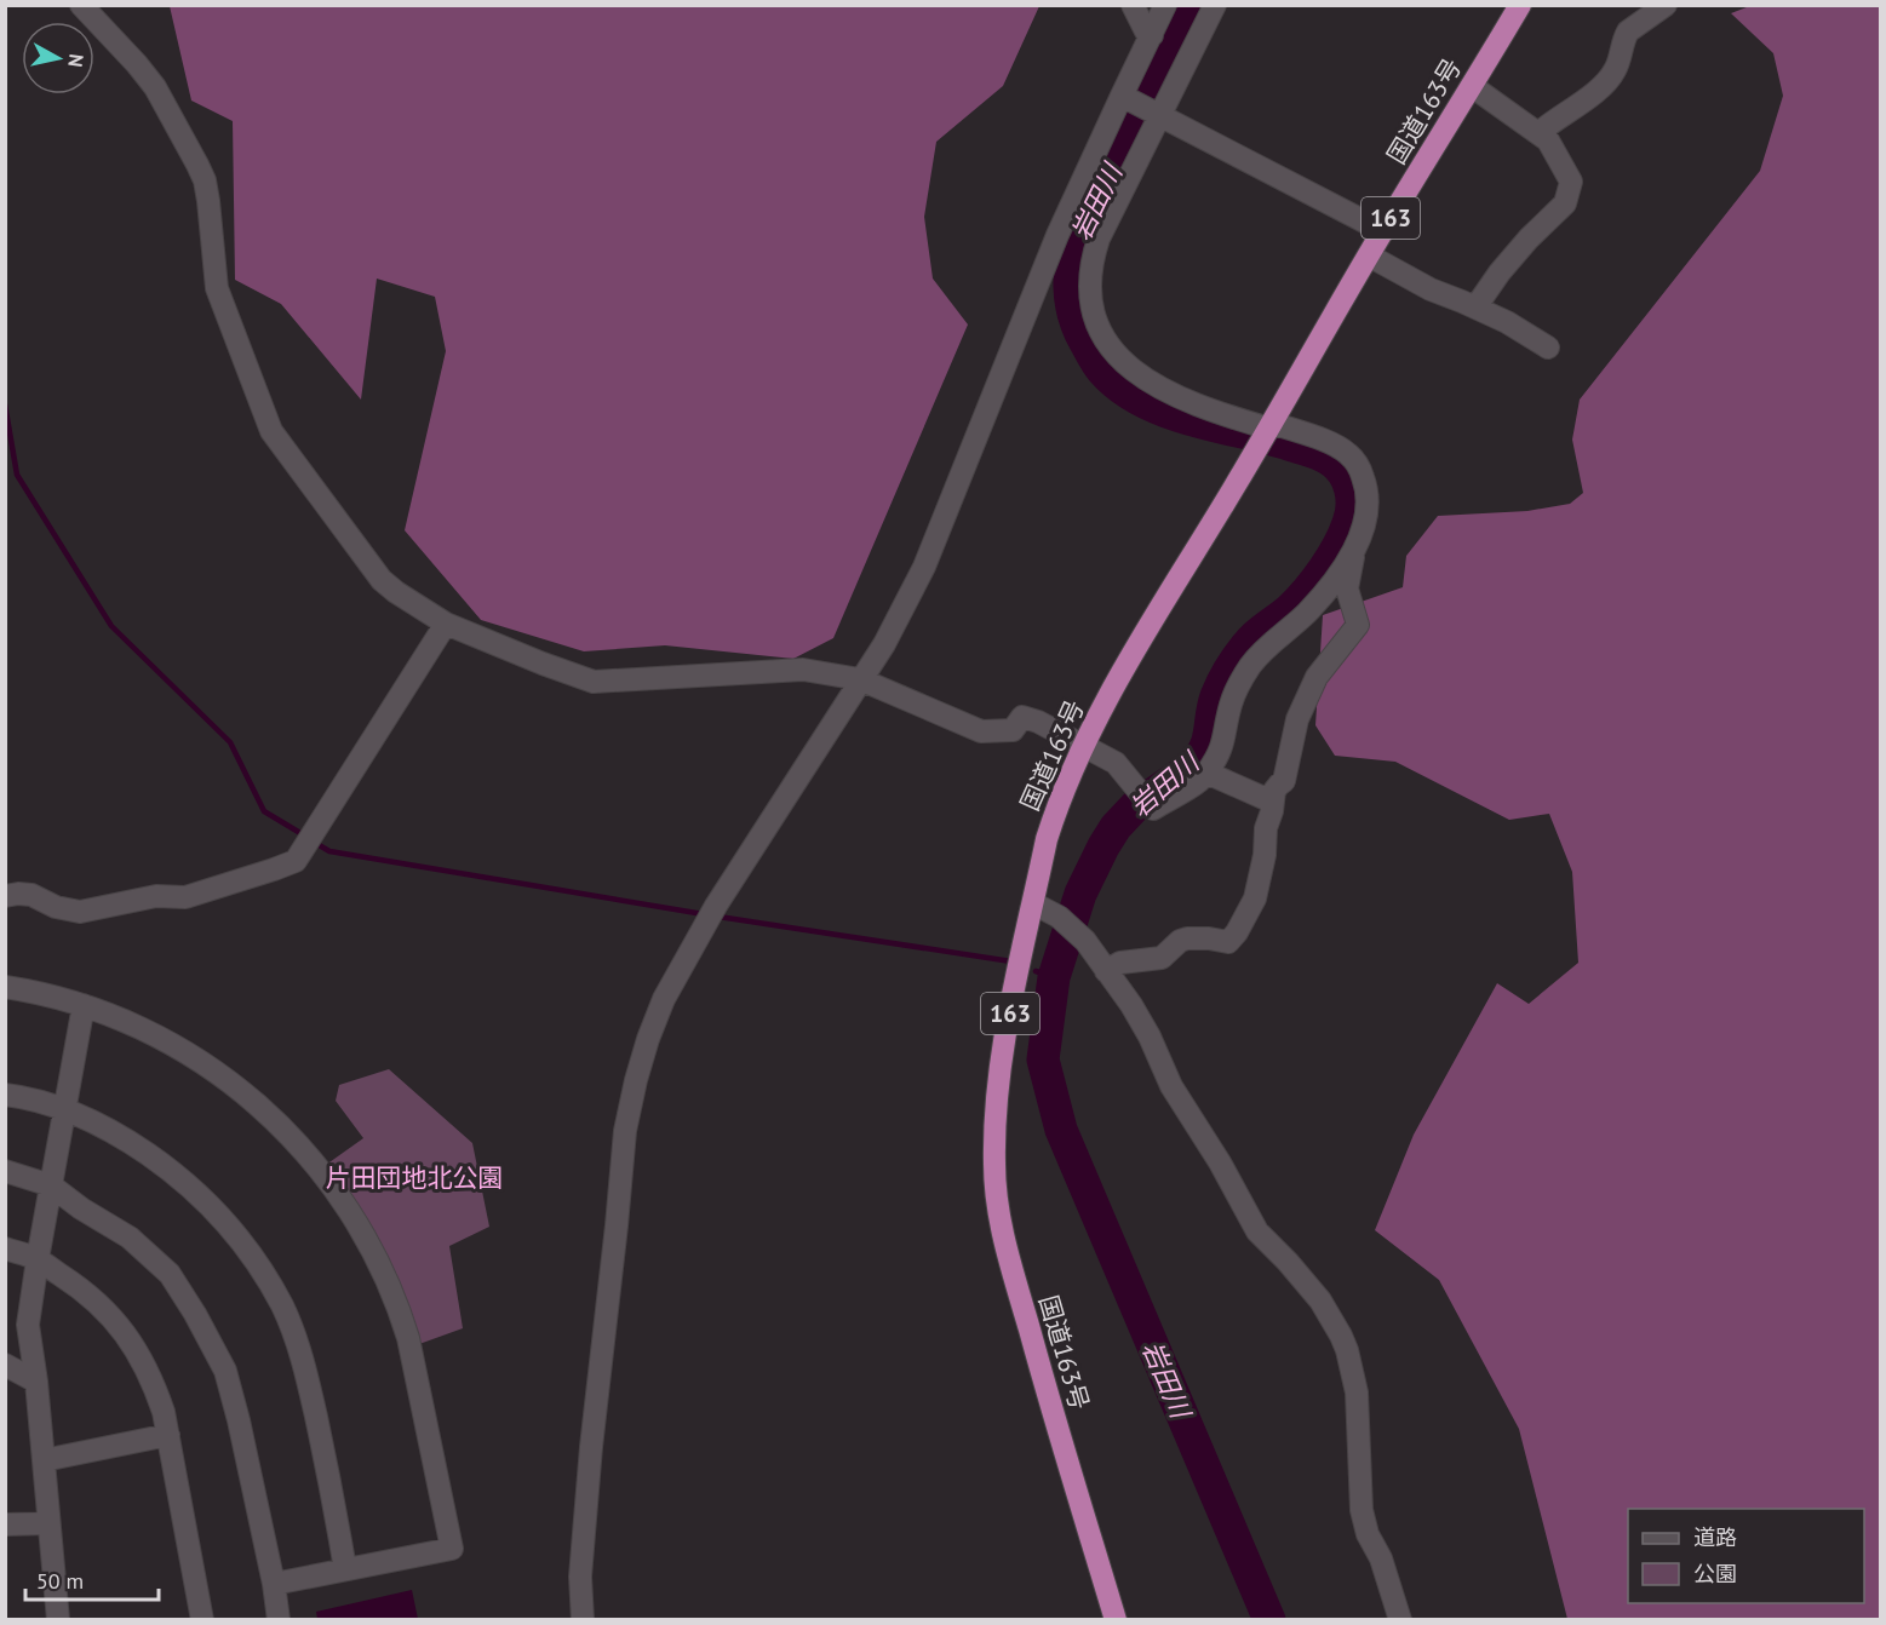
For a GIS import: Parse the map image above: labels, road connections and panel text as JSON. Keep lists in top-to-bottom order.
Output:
{
  "streets": {
    "highway": ["国道163号", "163"]
  },
  "water": ["岩田川"],
  "parks": ["片田団地北公園"],
  "legend": ["道路", "公園"],
  "scale_bar": "50 m",
  "north": "right"
}
